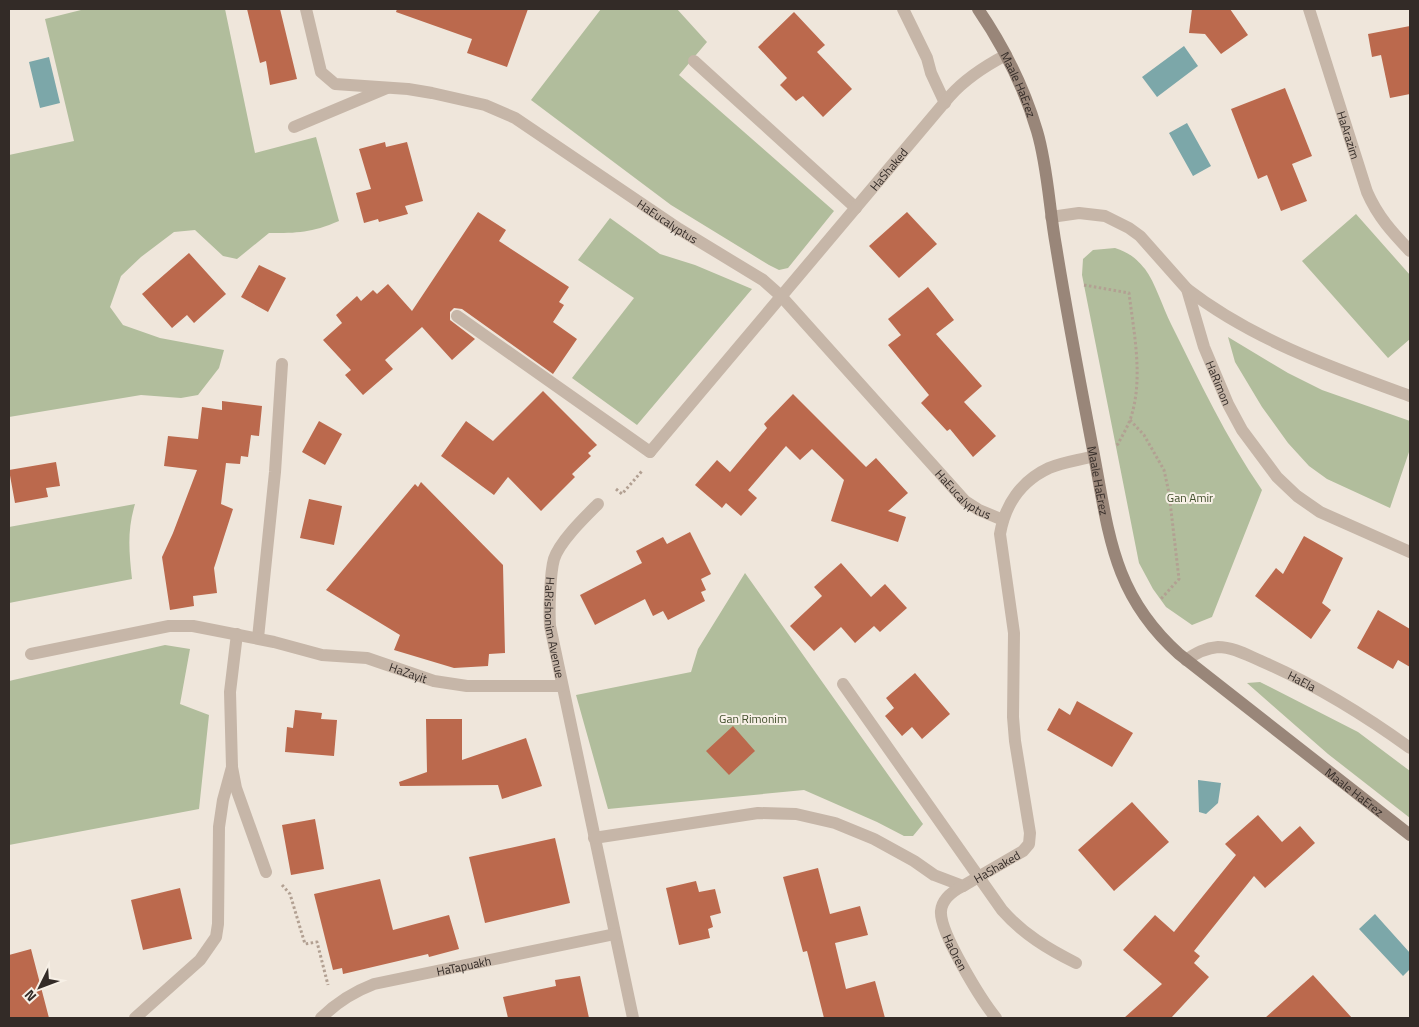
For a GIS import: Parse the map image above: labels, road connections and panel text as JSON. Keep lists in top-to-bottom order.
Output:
{
  "streets": {
    "main road": ["Maale HaErez"],
    "street": [
      "HaArazim",
      "HaShaked",
      "HaEucalyptus",
      "HaRimon",
      "HaRishonim Avenue",
      "HaZayit",
      "HaEla",
      "HaOren",
      "HaTapuakh"
    ]
  },
  "crossings": [
    ["Maale HaErez", "HaShaked"],
    ["Maale HaErez", "HaRimon"],
    ["Maale HaErez", "HaEla"],
    ["HaShaked", "HaEucalyptus"],
    ["HaShaked", "HaRishonim Avenue"],
    ["HaShaked", "HaOren"],
    ["HaRishonim Avenue", "HaZayit"],
    ["HaRishonim Avenue", "HaTapuakh"]
  ],
  "parks": ["Gan Amir", "Gan Rimonim"],
  "north": "bottom left"
}
